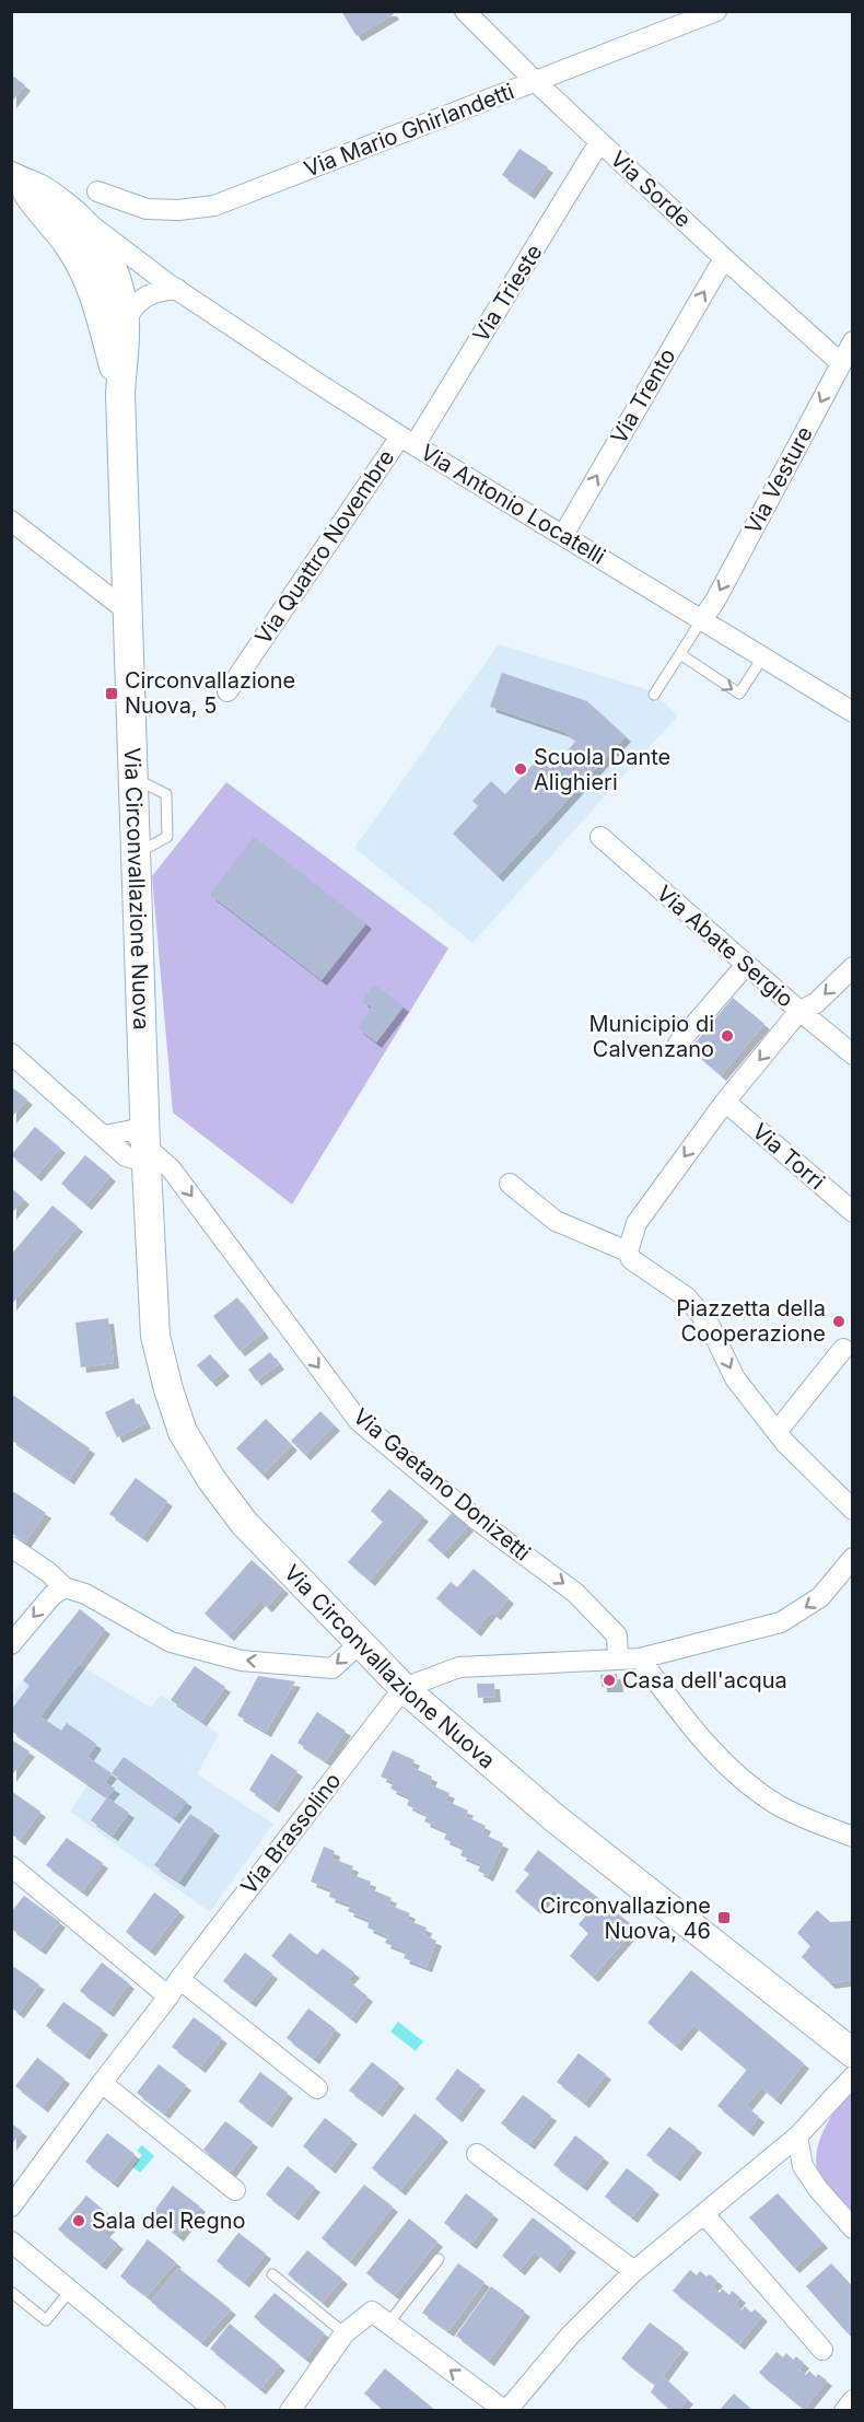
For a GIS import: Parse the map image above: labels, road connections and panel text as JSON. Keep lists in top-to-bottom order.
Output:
{
  "streets": {
    "main road": ["Via Circonvallazione Nuova"],
    "street": [
      "Via Mario Ghirlandetti",
      "Via Sorde",
      "Via Trieste",
      "Via Trento",
      "Via Vesture",
      "Via Antonio Locatelli",
      "Via Quattro Novembre",
      "Via Abate Sergio",
      "Via Torri",
      "Via Gaetano Donizetti",
      "Via Brassolino"
    ]
  },
  "crossings": [
    ["Via Mario Ghirlandetti", "Via Sorde"],
    ["Via Sorde", "Via Trieste"],
    ["Via Sorde", "Via Trento"],
    ["Via Sorde", "Via Vesture"],
    ["Via Trieste", "Via Antonio Locatelli"],
    ["Via Trieste", "Via Quattro Novembre"],
    ["Via Trento", "Via Antonio Locatelli"],
    ["Via Vesture", "Via Antonio Locatelli"],
    ["Via Antonio Locatelli", "Via Quattro Novembre"],
    ["Via Circonvallazione Nuova", "Via Gaetano Donizetti"],
    ["Via Circonvallazione Nuova", "Via Brassolino"]
  ],
  "one_way": ["Via Trento", "Via Vesture", "Via Gaetano Donizetti"],
  "places": {
    "transit": ["Circonvallazione Nuova, 5", "Circonvallazione Nuova, 46"],
    "other": [
      "Scuola Dante Alighieri",
      "Municipio di Calvenzano",
      "Piazzetta della Cooperazione",
      "Casa dell'acqua",
      "Sala del Regno"
    ]
  }
}
